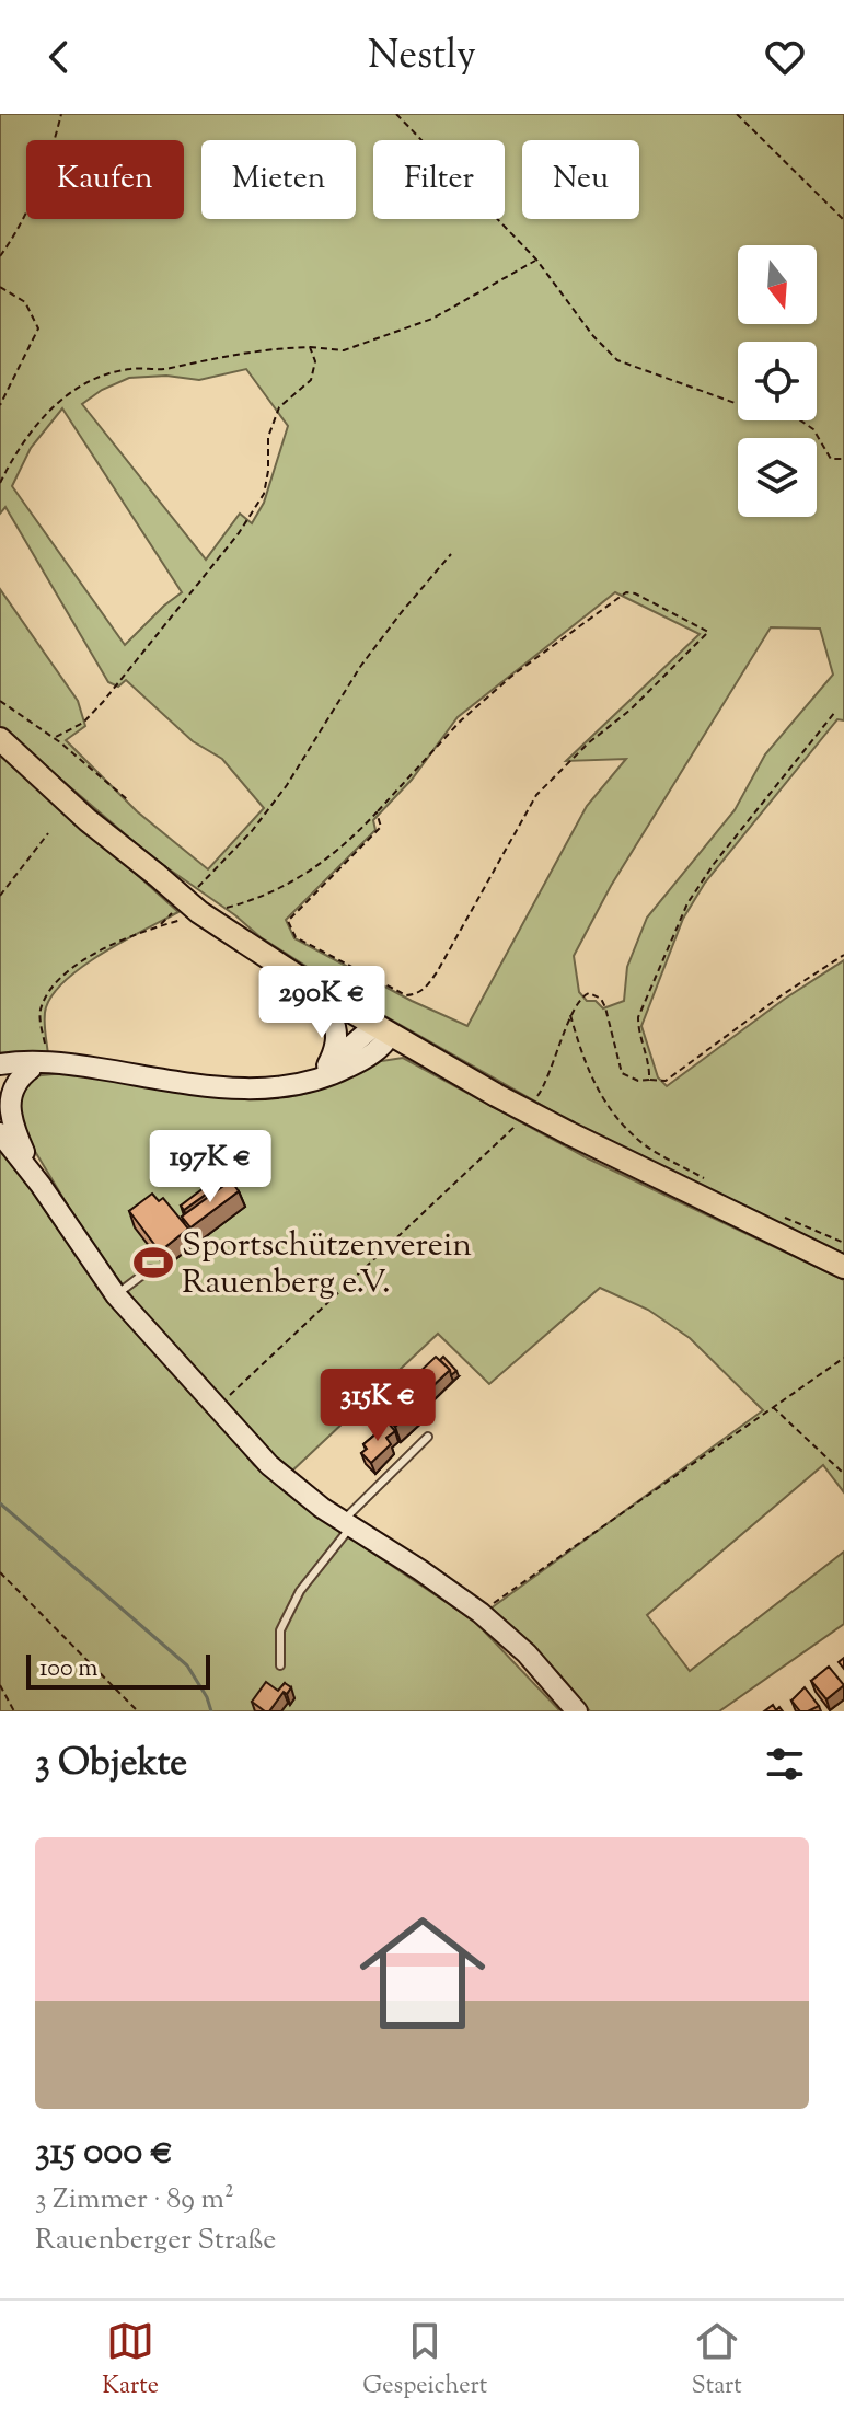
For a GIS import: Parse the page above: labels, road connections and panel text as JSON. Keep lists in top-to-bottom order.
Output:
{
  "places": {
    "sports": ["Sportschützenverein Rauenberg e.V."]
  },
  "scale_bar": "100 m",
  "north": "bottom",
  "page": {
    "header": "Nestly",
    "chip": [
      "Kaufen",
      "Mieten",
      "Filter",
      "Neu"
    ],
    "price": ["290K €", "197K €", "315K €"],
    "scale": "100 m",
    "heading": "3 Objekte",
    "list": [
      {
        "name": "315 000 €",
        "note": "3 Zimmer · 89 m² · Rauenberger Straße"
      }
    ],
    "tabs": ["Karte", "Gespeichert", "Start"]
  }
}
